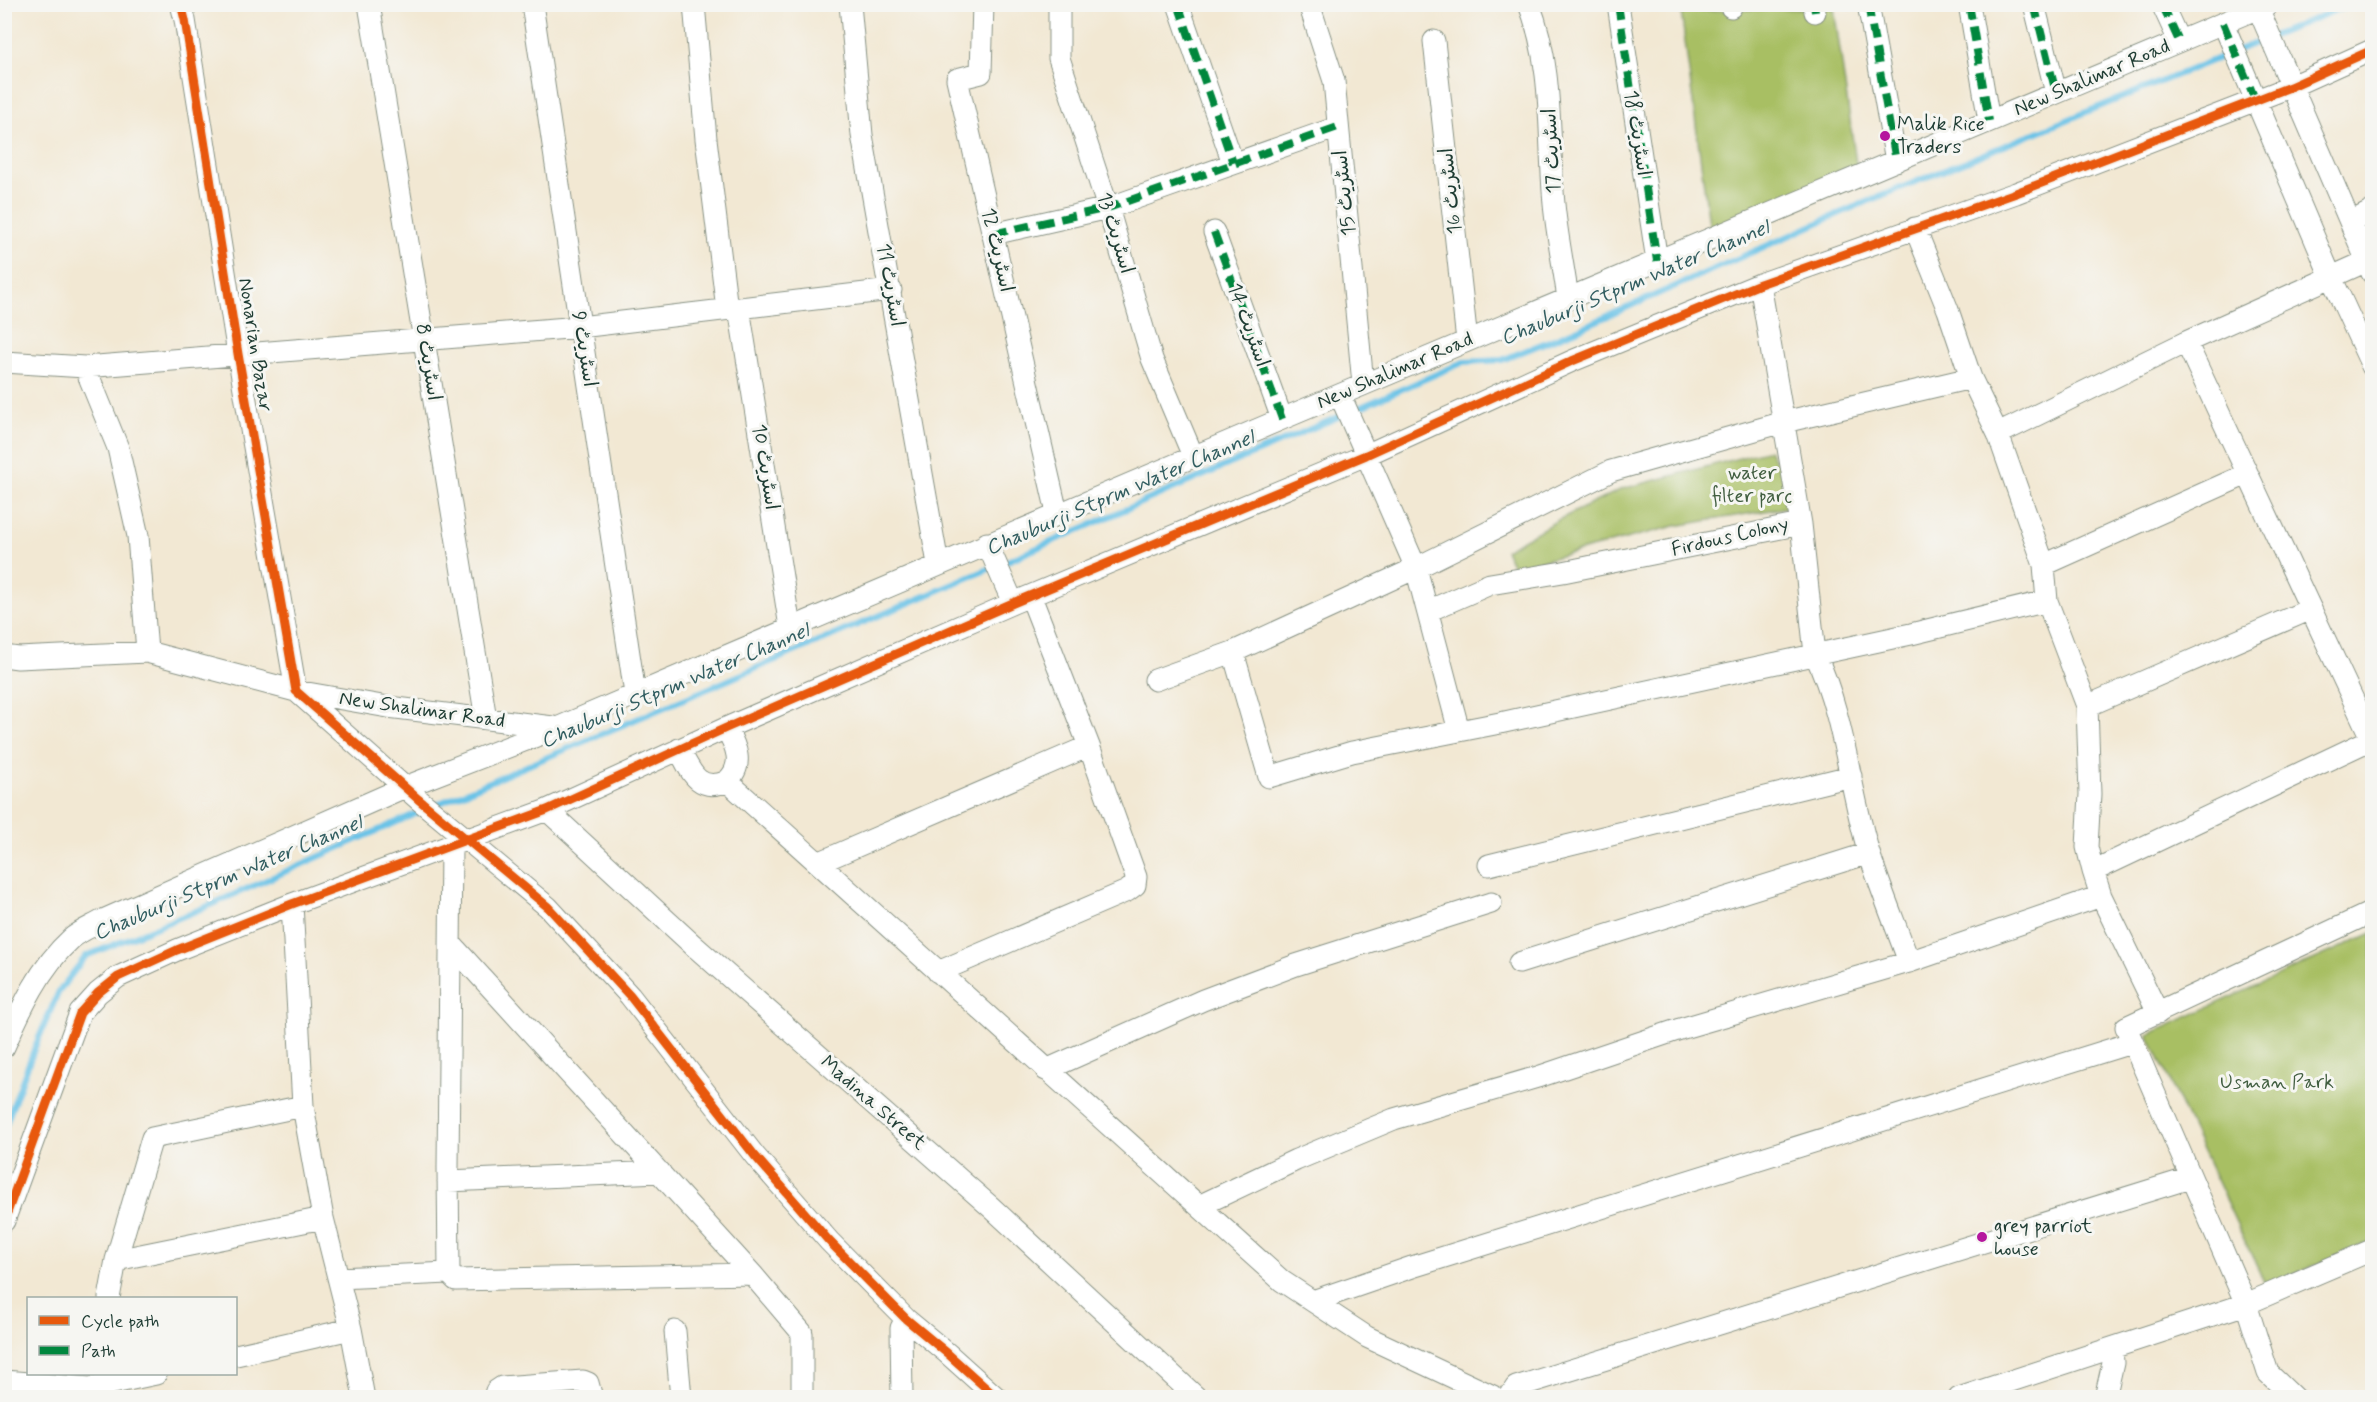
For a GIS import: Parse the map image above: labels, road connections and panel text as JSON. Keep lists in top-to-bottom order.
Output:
{
  "streets": {
    "street": [
      "New Shalimar Road",
      "اسٹریٹ 18",
      "اسٹریٹ 17",
      "اسٹریٹ 16",
      "اسٹریٹ 15",
      "اسٹریٹ 13",
      "اسٹریٹ 12",
      "اسٹریٹ 11",
      "اسٹریٹ 14",
      "Nonarian Bazar",
      "اسٹریٹ 9",
      "اسٹریٹ 8",
      "اسٹریٹ 10",
      "Firdous Colony",
      "Madina Street"
    ]
  },
  "crossings": [
    ["New Shalimar Road", "اسٹریٹ 18"],
    ["New Shalimar Road", "اسٹریٹ 17"],
    ["New Shalimar Road", "اسٹریٹ 16"],
    ["New Shalimar Road", "اسٹریٹ 15"],
    ["New Shalimar Road", "اسٹریٹ 13"],
    ["New Shalimar Road", "اسٹریٹ 12"],
    ["New Shalimar Road", "اسٹریٹ 11"],
    ["New Shalimar Road", "اسٹریٹ 14"],
    ["New Shalimar Road", "Nonarian Bazar"],
    ["New Shalimar Road", "اسٹریٹ 9"],
    ["New Shalimar Road", "اسٹریٹ 8"],
    ["New Shalimar Road", "اسٹریٹ 10"]
  ],
  "water": ["Chauburji Stprm Water Channel"],
  "parks": ["water filter parc", "Usman Park"],
  "places": ["Malik Rice Traders", "grey parriot house"],
  "legend": ["Cycle path", "Path"]
}
